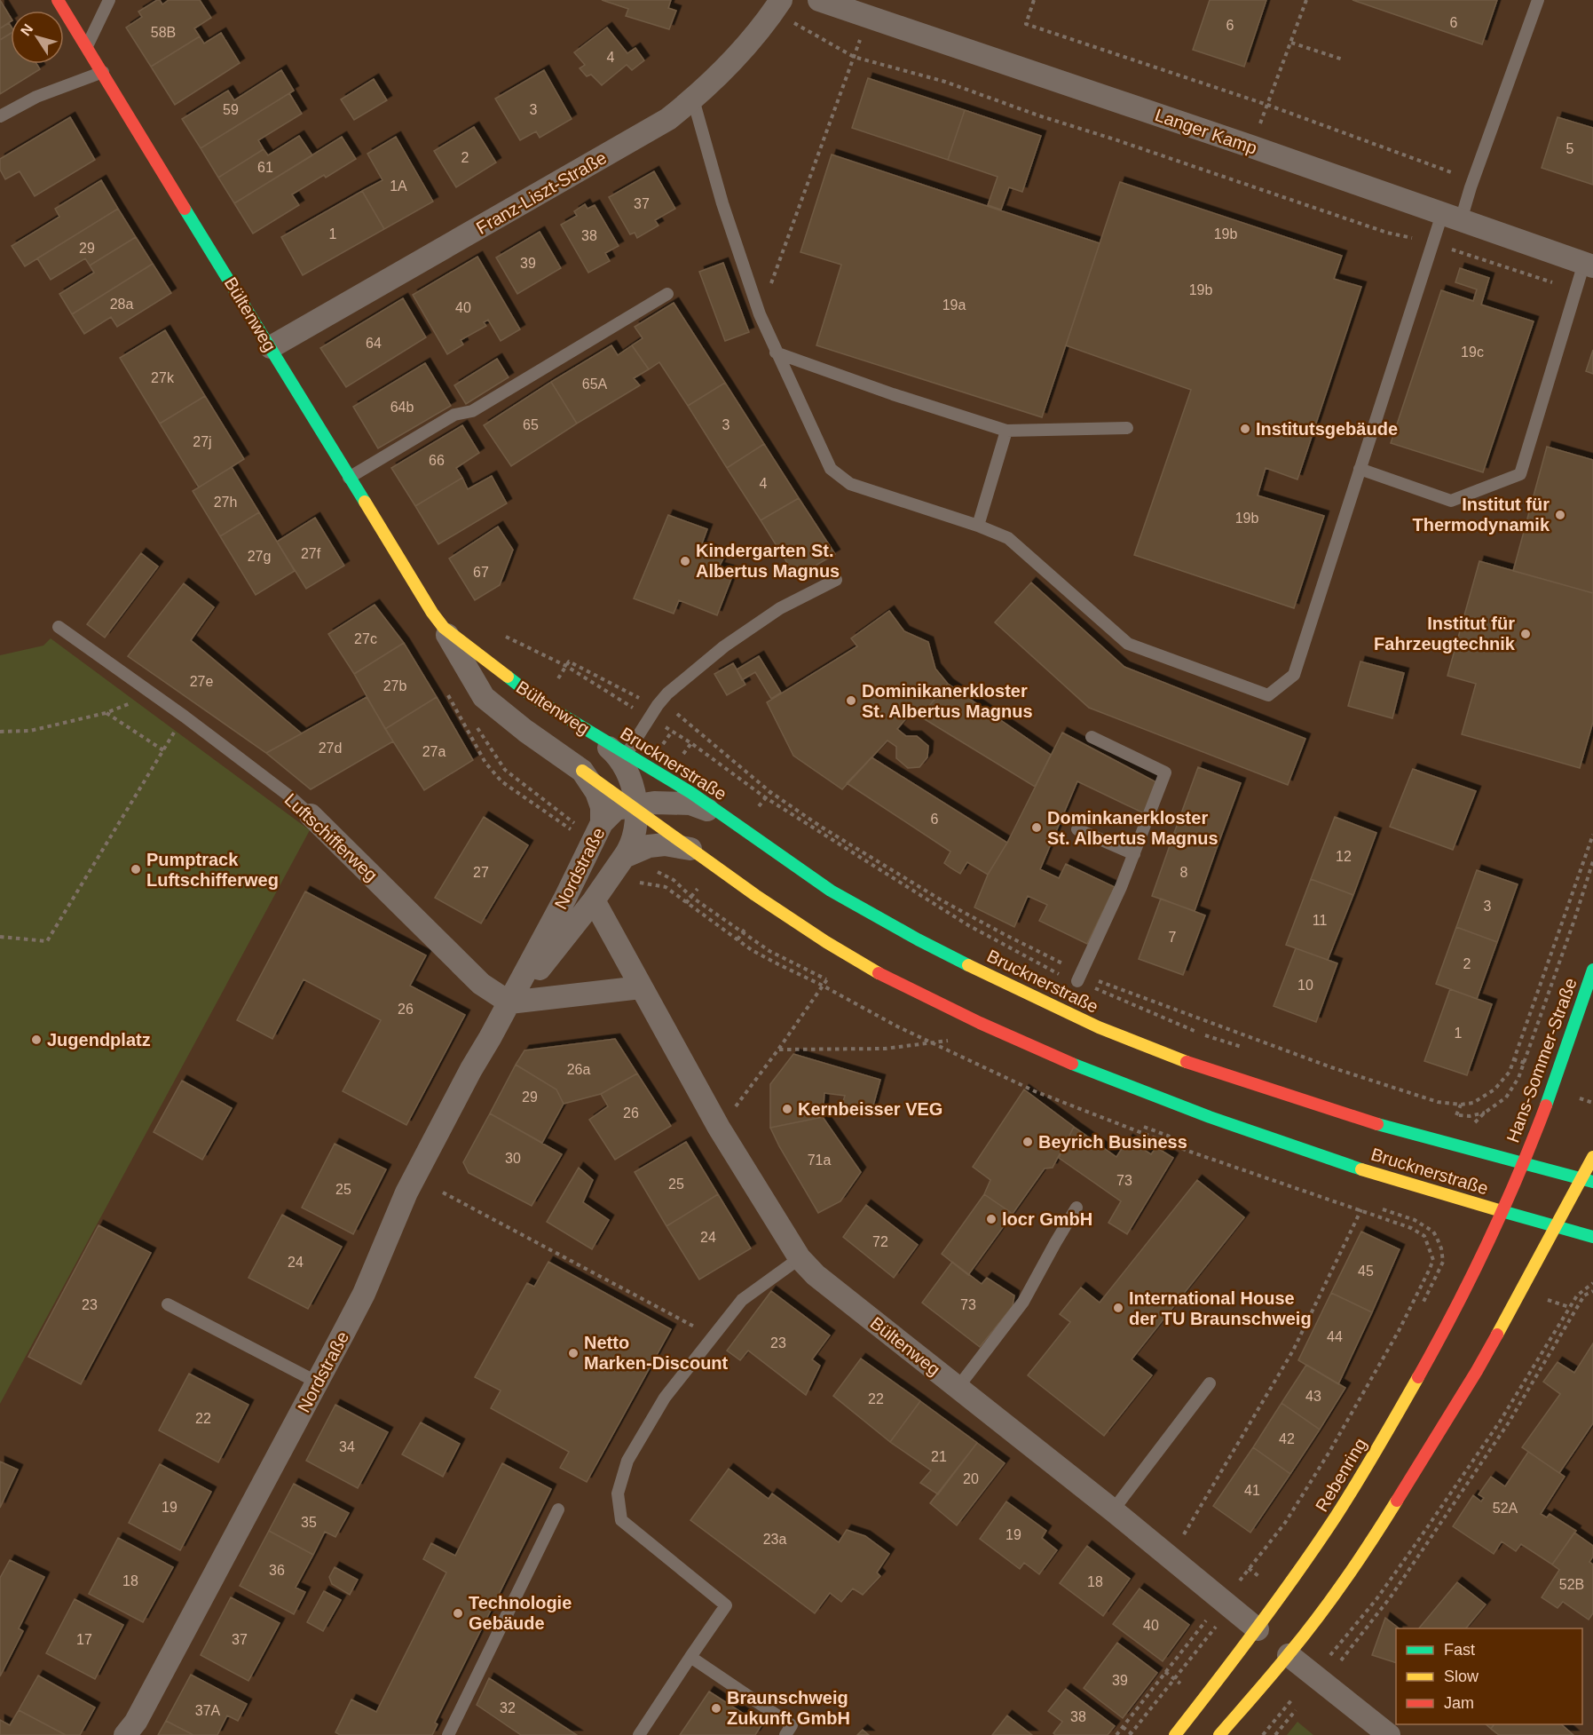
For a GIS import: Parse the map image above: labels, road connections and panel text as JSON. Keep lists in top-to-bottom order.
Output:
{
  "streets": {
    "main road": [
      "Bültenweg",
      "Brucknerstraße",
      "Hans-Sommer-Straße",
      "Rebenring"
    ],
    "street": [
      "Langer Kamp",
      "Franz-Liszt-Straße",
      "Luftschifferweg",
      "Nordstraße"
    ]
  },
  "crossings": [
    ["Franz-Liszt-Straße", "Bültenweg"],
    ["Bültenweg", "Brucknerstraße"],
    ["Bültenweg", "Nordstraße"],
    ["Bültenweg", "Rebenring"],
    ["Brucknerstraße", "Nordstraße"],
    ["Brucknerstraße", "Hans-Sommer-Straße"],
    ["Brucknerstraße", "Rebenring"],
    ["Luftschifferweg", "Nordstraße"],
    ["Hans-Sommer-Straße", "Rebenring"]
  ],
  "places": [
    "Institutsgebäude",
    "Institut für Thermodynamik",
    "Kindergarten St. Albertus Magnus",
    "Institut für Fahrzeugtechnik",
    "Dominikanerkloster St. Albertus Magnus",
    "Dominkanerkloster St. Albertus Magnus",
    "Pumptrack Luftschifferweg",
    "Jugendplatz",
    "Kernbeisser VEG",
    "Beyrich Business",
    "locr GmbH",
    "International House der TU Braunschweig",
    "Netto Marken-Discount",
    "Technologie Gebäude",
    "Braunschweig Zukunft GmbH"
  ],
  "house_numbers": [
    "6",
    "6",
    "58B",
    "4",
    "59",
    "3",
    "5",
    "2",
    "61",
    "1A",
    "37",
    "1",
    "19b",
    "38",
    "29",
    "39",
    "19b",
    "28a",
    "19a",
    "40",
    "64",
    "19c",
    "27k",
    "65A",
    "64b",
    "65",
    "3",
    "27j",
    "66",
    "4",
    "27h",
    "19b",
    "27f",
    "27g",
    "67",
    "27c",
    "27e",
    "27b",
    "27d",
    "27a",
    "6",
    "12",
    "27",
    "8",
    "3",
    "11",
    "7",
    "2",
    "10",
    "26",
    "1",
    "26a",
    "29",
    "26",
    "30",
    "71a",
    "73",
    "25",
    "25",
    "24",
    "72",
    "24",
    "45",
    "23",
    "73",
    "44",
    "23",
    "43",
    "22",
    "22",
    "42",
    "34",
    "21",
    "20",
    "41",
    "19",
    "52A",
    "35",
    "19",
    "23a",
    "36",
    "18",
    "18",
    "52B",
    "40",
    "17",
    "37",
    "39",
    "32",
    "37A",
    "38"
  ],
  "legend": ["Fast", "Slow", "Jam"],
  "north": "top left"
}
